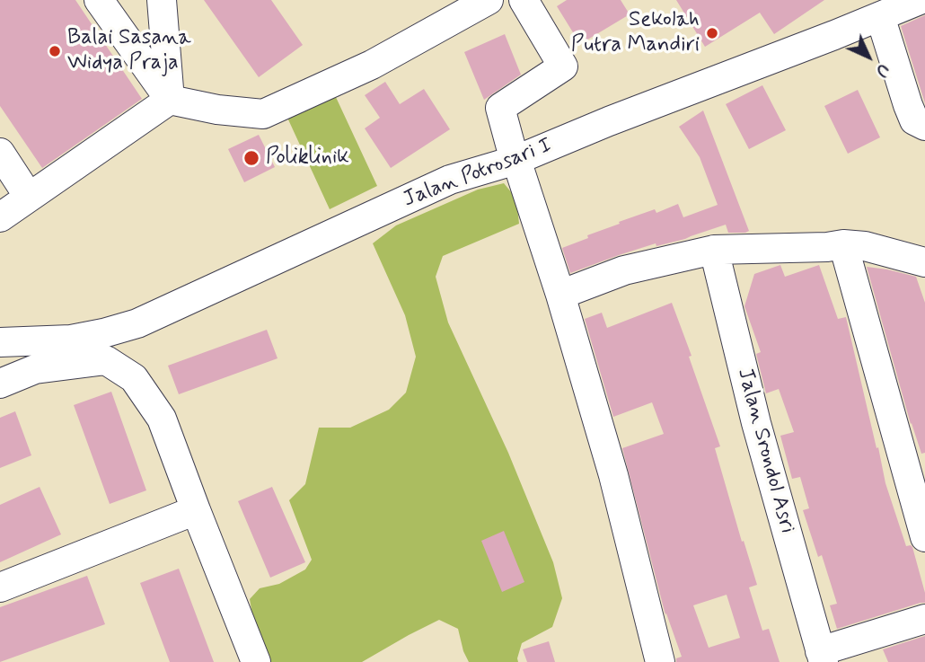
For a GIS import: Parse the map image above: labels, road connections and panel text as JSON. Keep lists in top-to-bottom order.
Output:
{
  "streets": {
    "street": ["Jalan Potrosari I", "Jalan Srondol Asri"]
  },
  "places": ["Sekolah Putra Mandiri", "Balai Sasana Widya Praja", "Poliklinik"],
  "north": "bottom right"
}
